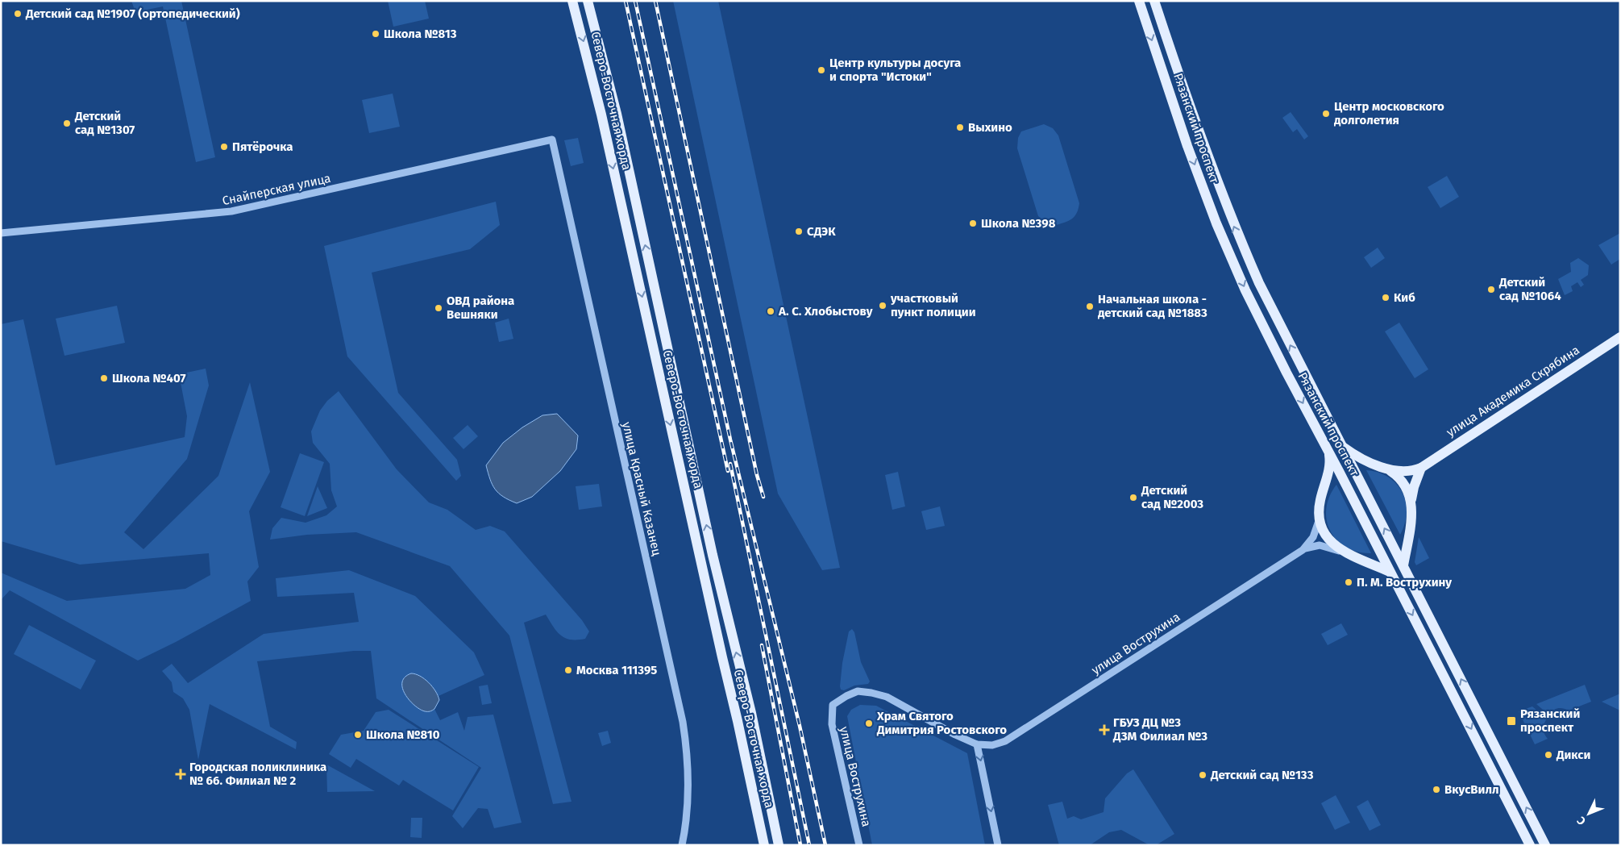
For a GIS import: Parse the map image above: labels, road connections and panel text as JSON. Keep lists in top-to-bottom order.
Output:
{
  "streets": {
    "main road": ["Северо-Восточная хорда", "Рязанский проспект", "улица Академика Скрябина"],
    "street": ["Снайперская улица", "улица Красный Казанец", "улица Вострухина"]
  },
  "crossings": [
    ["Снайперская улица", "улица Красный Казанец"]
  ],
  "places": {
    "other": [
      "Детский сад №1907 (ортопедический)",
      "Школа №813",
      "Центр культуры досуга и спорта \"Истоки\"",
      "Центр московского долголетия",
      "Детский сад №1307",
      "Выхино",
      "Пятёрочка",
      "Школа №398",
      "СДЭК",
      "Детский сад №1064",
      "Киб",
      "участковый пункт полиции",
      "Начальная школа - детский сад №1883",
      "ОВД района Вешняки",
      "А. С. Хлобыстову",
      "Школа №407",
      "Детский сад №2003",
      "П. М. Вострухину",
      "Москва 111395",
      "Храм Святого Димитрия Ростовского",
      "Школа №810",
      "Дикси",
      "Детский сад №133",
      "ВкусВилл"
    ],
    "transit": ["Рязанский проспект"],
    "health": ["ГБУЗ ДЦ №3 ДЗМ Филиал №3", "Городская поликлиника № 66. Филиал № 2"]
  },
  "north": "bottom left"
}
